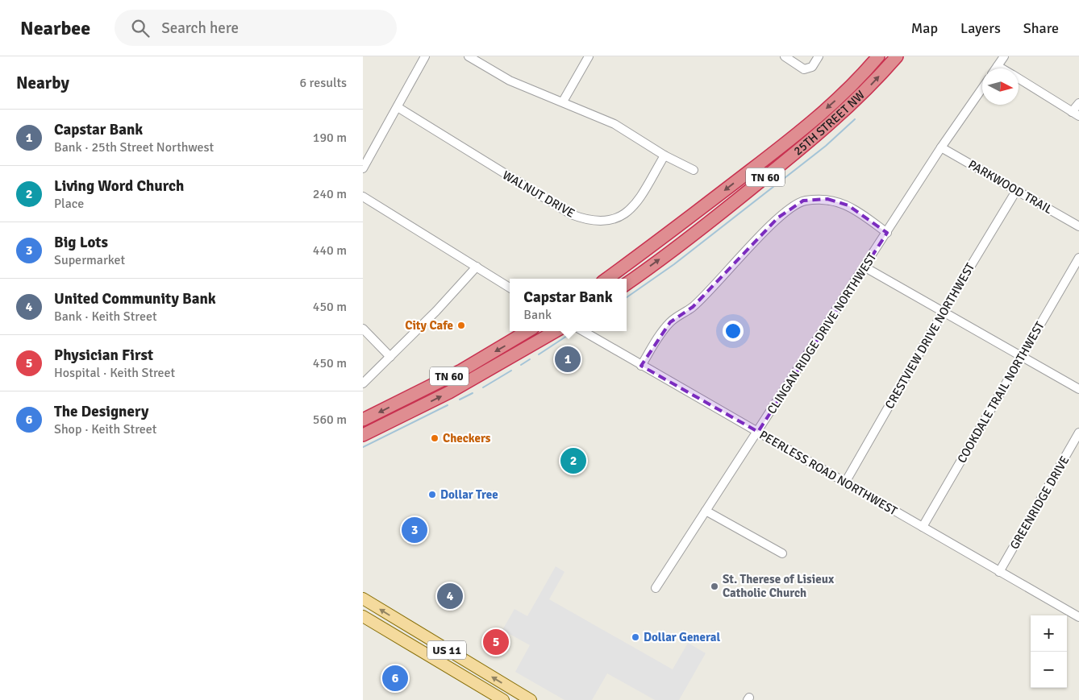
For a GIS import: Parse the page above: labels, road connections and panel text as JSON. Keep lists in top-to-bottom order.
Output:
{
  "streets": {
    "highway": ["25TH STREET NW", "TN 60"],
    "main road": ["US 11"],
    "street": [
      "PARKWOOD TRAIL",
      "WALNUT DRIVE",
      "CLINGAN RIDGE DRIVE NORTHWEST",
      "CRESTVIEW DRIVE NORTHWEST",
      "COOKDALE TRAIL NORTHWEST",
      "PEERLESS ROAD NORTHWEST",
      "GREENRIDGE DRIVE"
    ]
  },
  "crossings": [
    ["PARKWOOD TRAIL", "CLINGAN RIDGE DRIVE NORTHWEST"],
    ["PARKWOOD TRAIL", "CRESTVIEW DRIVE NORTHWEST"],
    ["CLINGAN RIDGE DRIVE NORTHWEST", "PEERLESS ROAD NORTHWEST"],
    ["CRESTVIEW DRIVE NORTHWEST", "PEERLESS ROAD NORTHWEST"],
    ["COOKDALE TRAIL NORTHWEST", "PEERLESS ROAD NORTHWEST"],
    ["PEERLESS ROAD NORTHWEST", "GREENRIDGE DRIVE"]
  ],
  "places": [
    "City Cafe",
    "Checkers",
    "Dollar Tree",
    "St. Therese of Lisieux Catholic Church",
    "Dollar General"
  ],
  "north": "right",
  "page": {
    "header": "Nearbee",
    "search": "Search here",
    "nav": ["Map", "Layers", "Share"],
    "heading": ["Nearby", "6 results"],
    "list": [
      {
        "mark": "1",
        "name": "Capstar Bank",
        "note": "Bank · 25th Street Northwest",
        "value": "190 m"
      },
      {
        "mark": "2",
        "name": "Living Word Church",
        "note": "Place",
        "value": "240 m"
      },
      {
        "mark": "3",
        "name": "Big Lots",
        "note": "Supermarket",
        "value": "440 m"
      },
      {
        "mark": "4",
        "name": "United Community Bank",
        "note": "Bank · Keith Street",
        "value": "450 m"
      },
      {
        "mark": "5",
        "name": "Physician First",
        "note": "Hospital · Keith Street",
        "value": "450 m"
      },
      {
        "mark": "6",
        "name": "The Designery",
        "note": "Shop · Keith Street",
        "value": "560 m"
      }
    ],
    "popup": ["Capstar Bank", "Bank"],
    "pins": [
      "1",
      "2",
      "3",
      "4",
      "5",
      "6"
    ],
    "map_buttons": ["+", "−"]
  }
}
